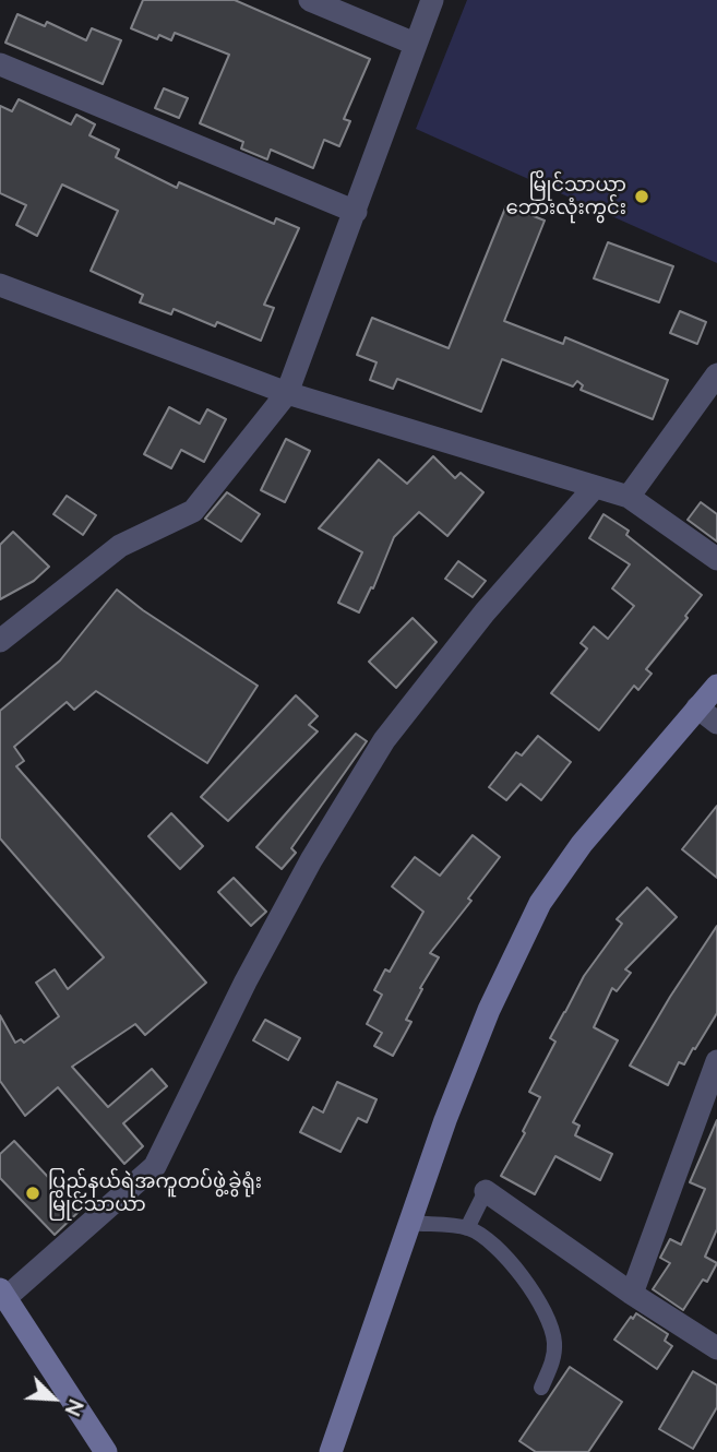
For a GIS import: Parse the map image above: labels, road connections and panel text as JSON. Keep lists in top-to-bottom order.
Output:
{
  "places": ["မြိုင်သာယာ ဘေားလုံးကွင်း", "ပြည်နယ်ရဲအကူတပ်ဖွဲ့ခွဲရုံး မြိုင်သာယာ"],
  "north": "bottom right"
}
